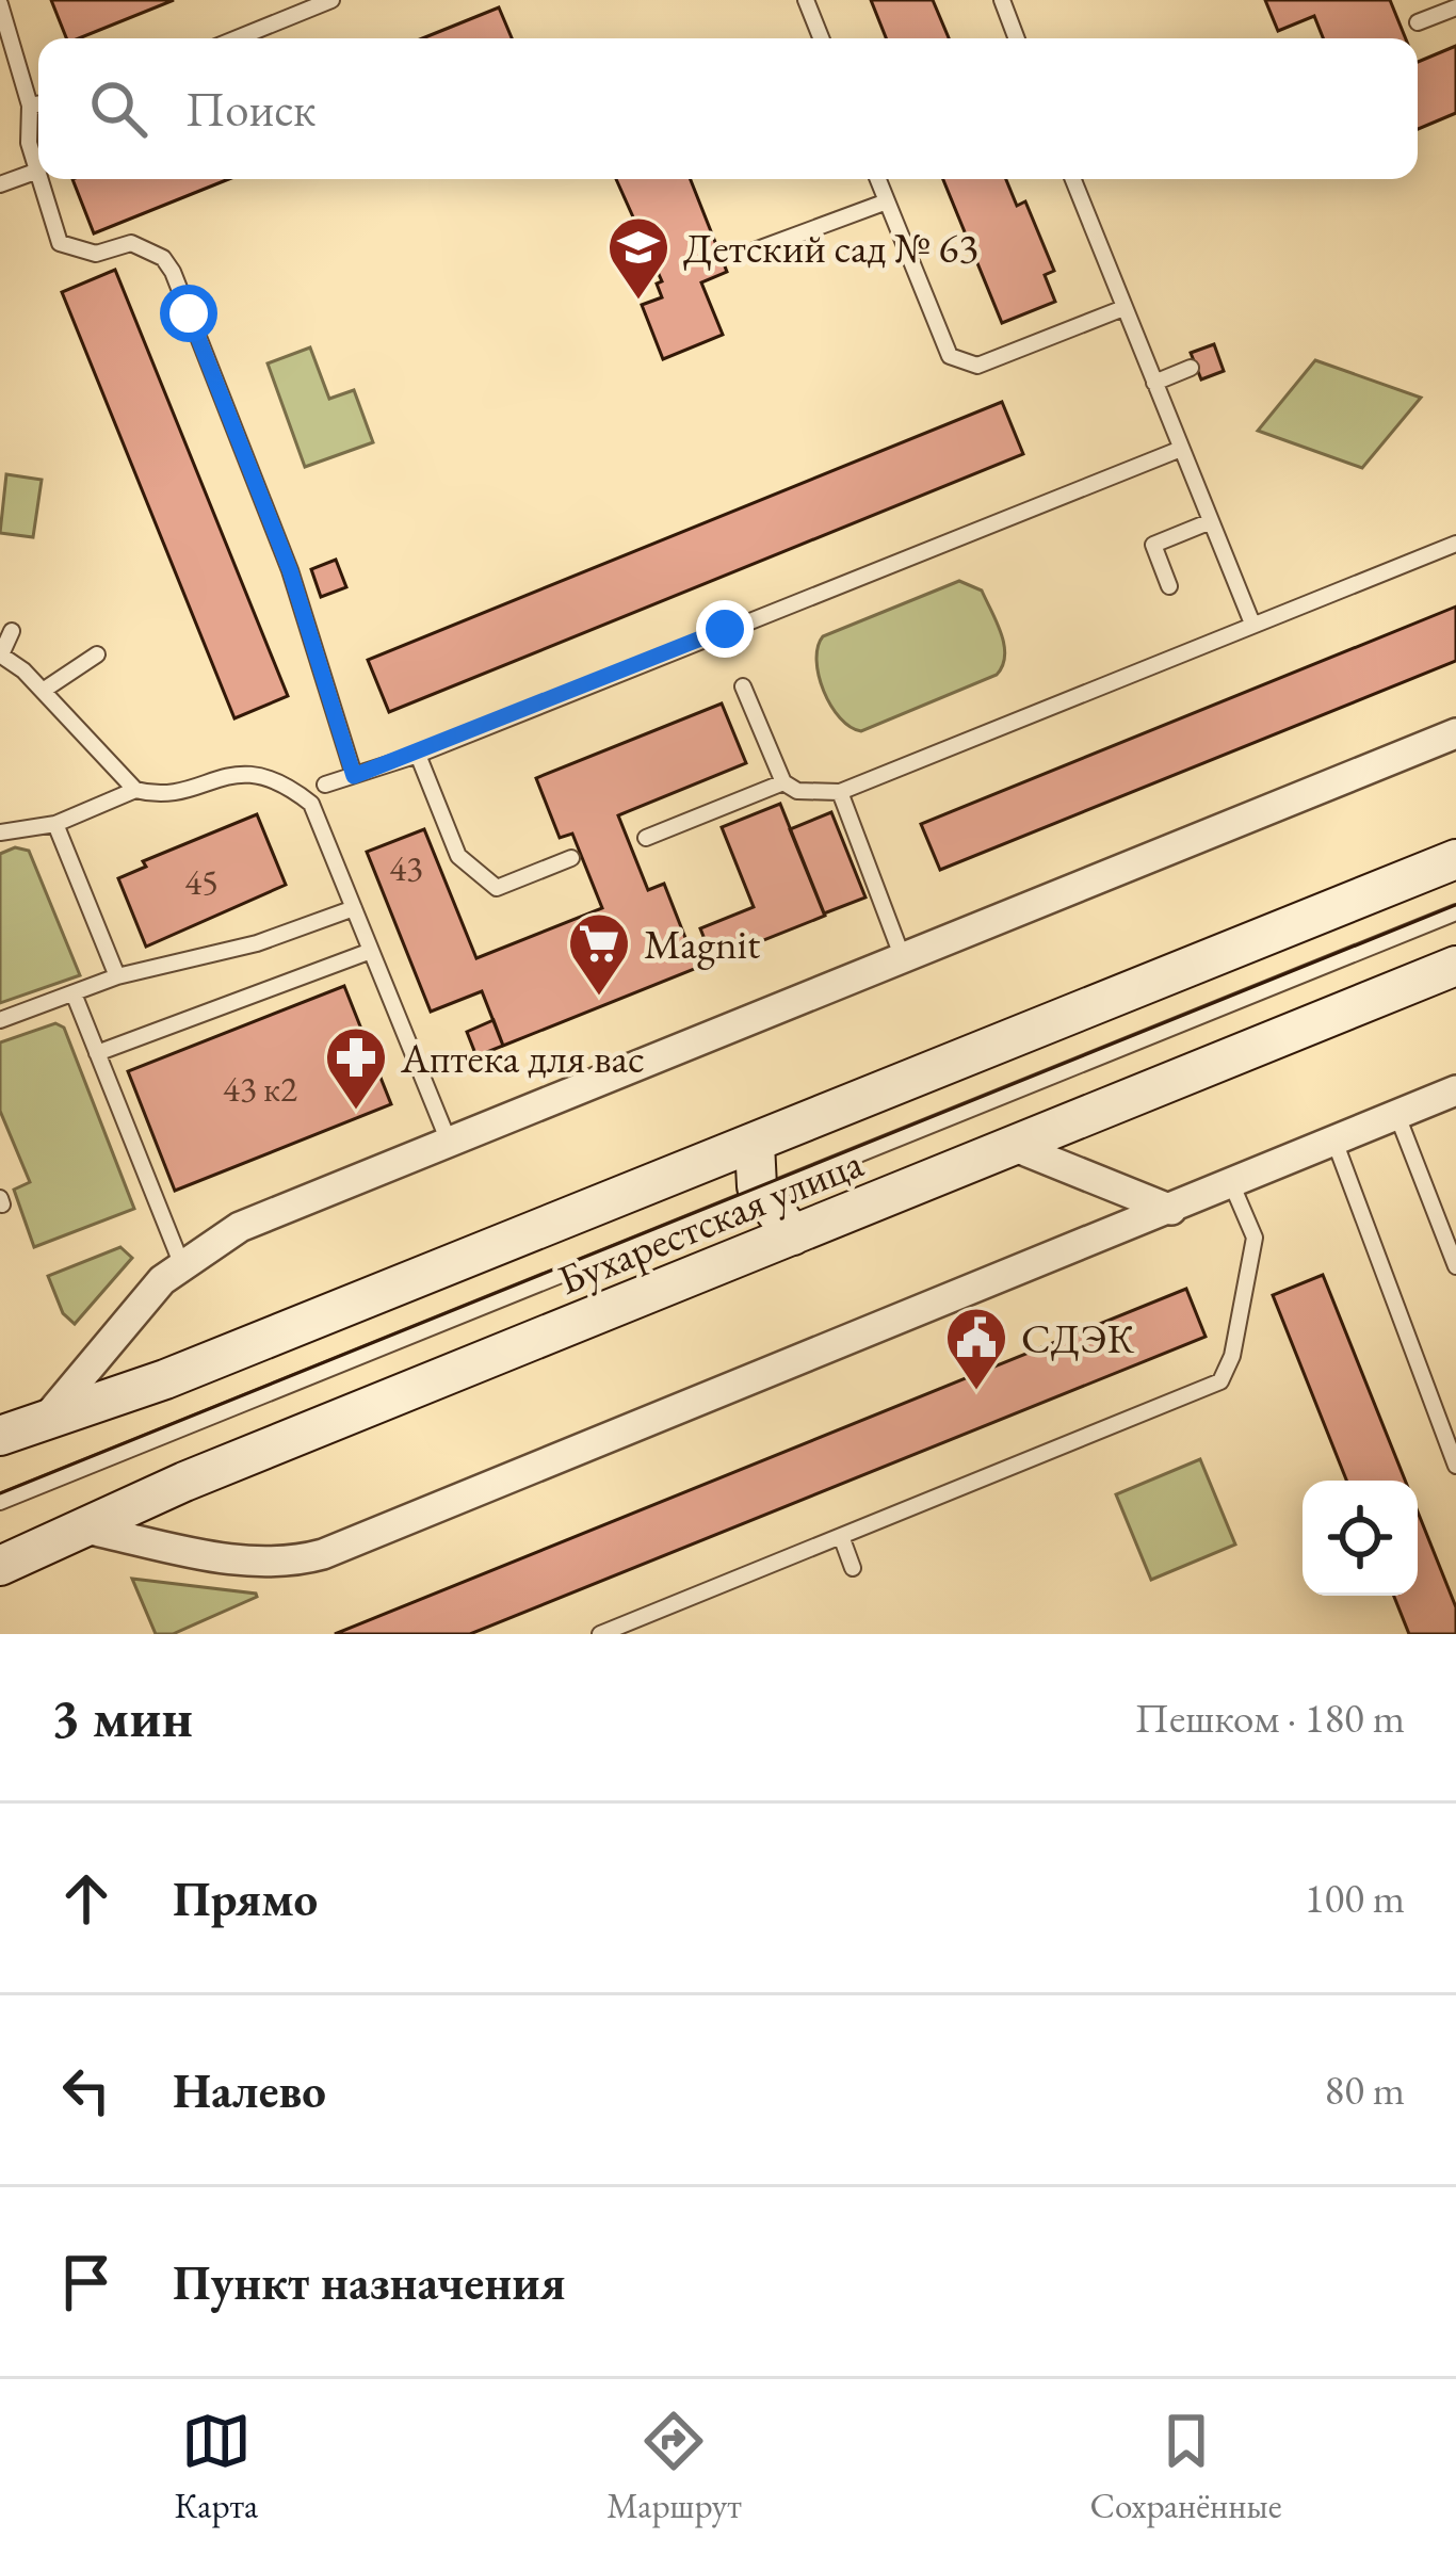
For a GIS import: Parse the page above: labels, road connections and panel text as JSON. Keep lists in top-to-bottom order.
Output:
{
  "streets": {
    "main road": ["Бухарестская улица"]
  },
  "places": {
    "school or university": ["Детский сад № 63"],
    "supermarket": ["Magnit"],
    "pharmacy": ["Аптека для вас"],
    "public building": ["СДЭК"]
  },
  "house_numbers": ["43", "45", "43 к2"],
  "page": {
    "search": "Поиск",
    "heading": ["3 мин", "Пешком · 180 m"],
    "list": [
      ["Прямо", "100 m"],
      ["Налево", "80 m"],
      "Пункт назначения"
    ],
    "nav": ["Карта", "Маршрут", "Сохранённые"]
  }
}
